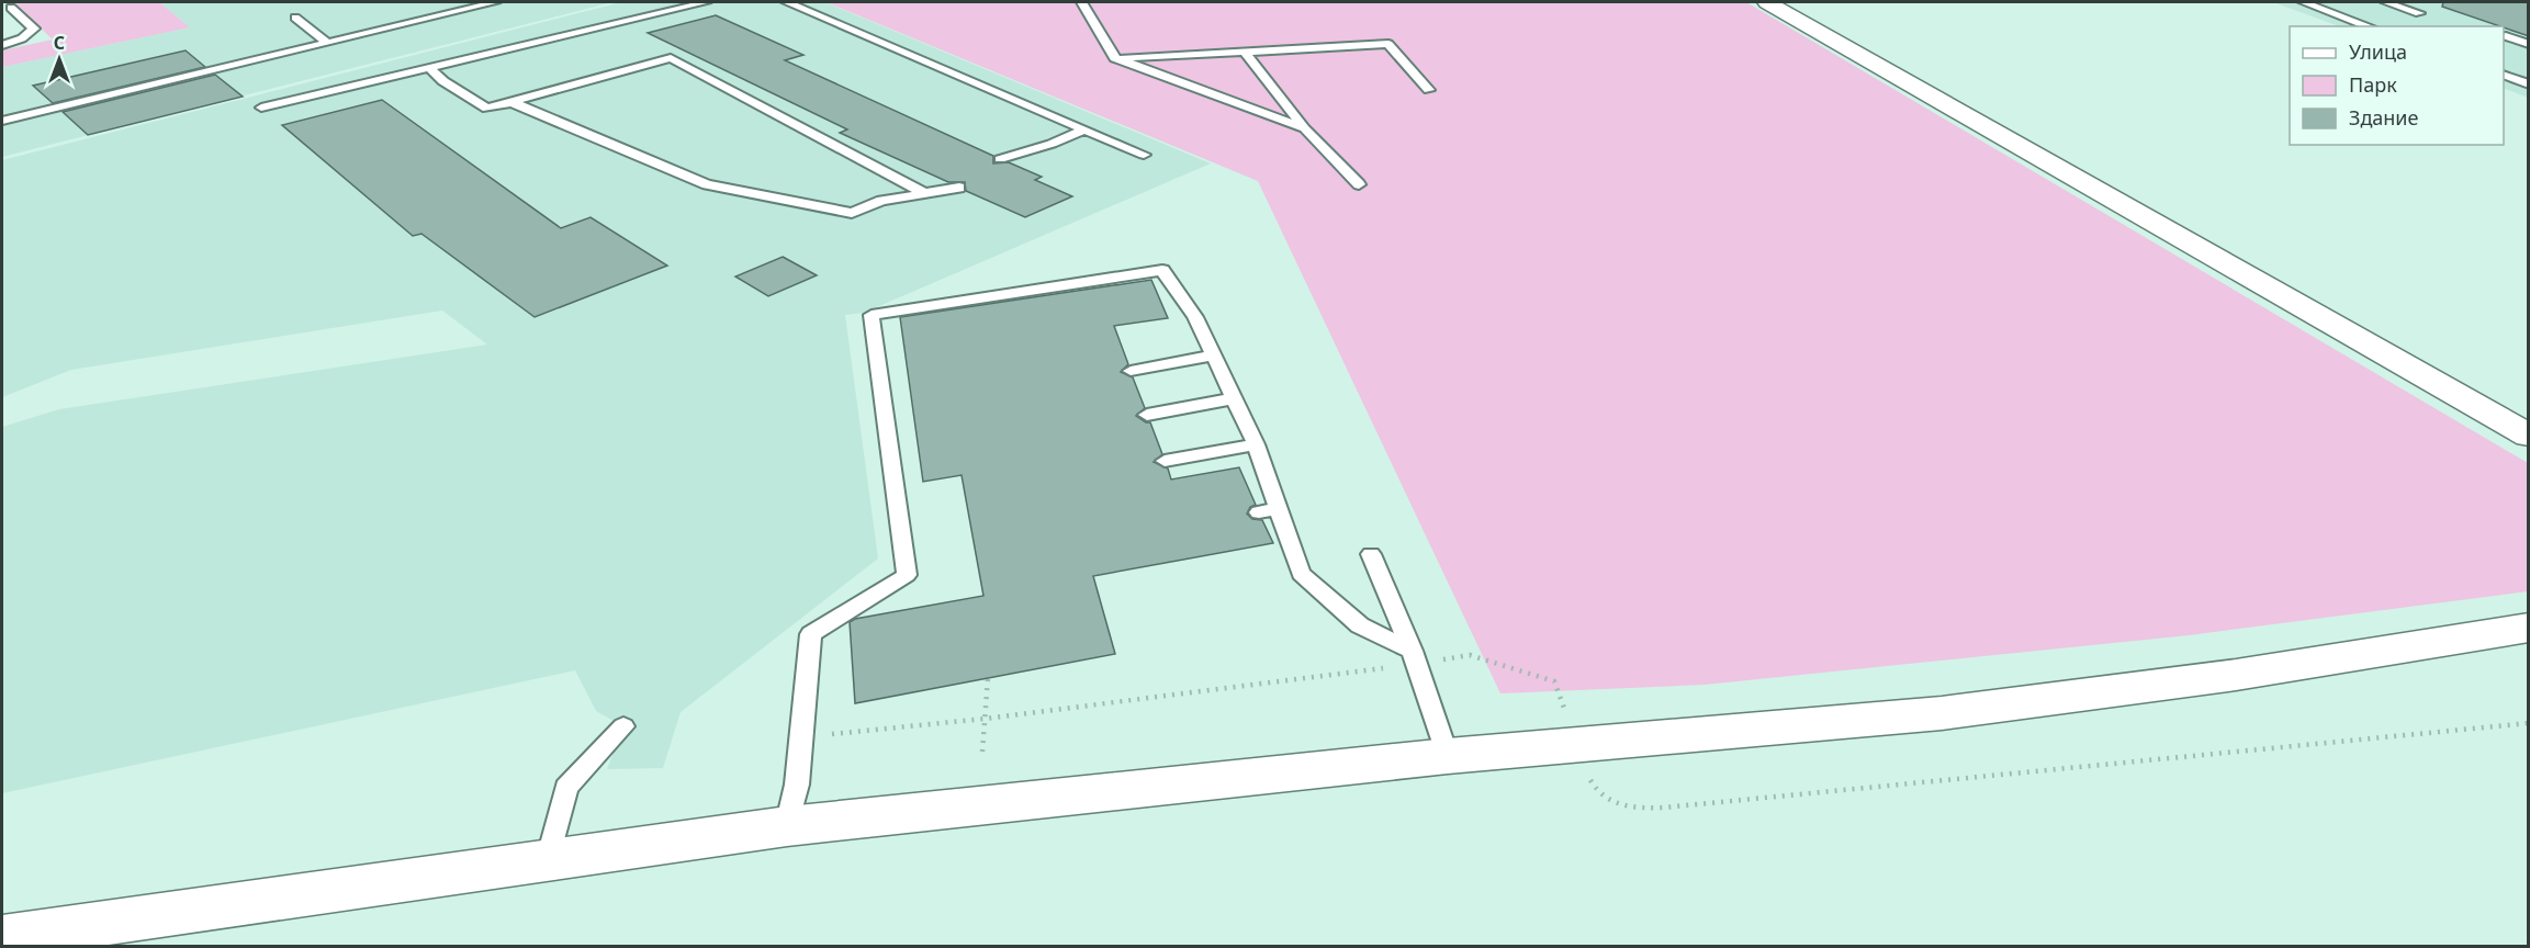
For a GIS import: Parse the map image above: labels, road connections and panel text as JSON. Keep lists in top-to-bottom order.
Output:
{
  "legend": ["Улица", "Парк", "Здание"],
  "north": "top"
}
